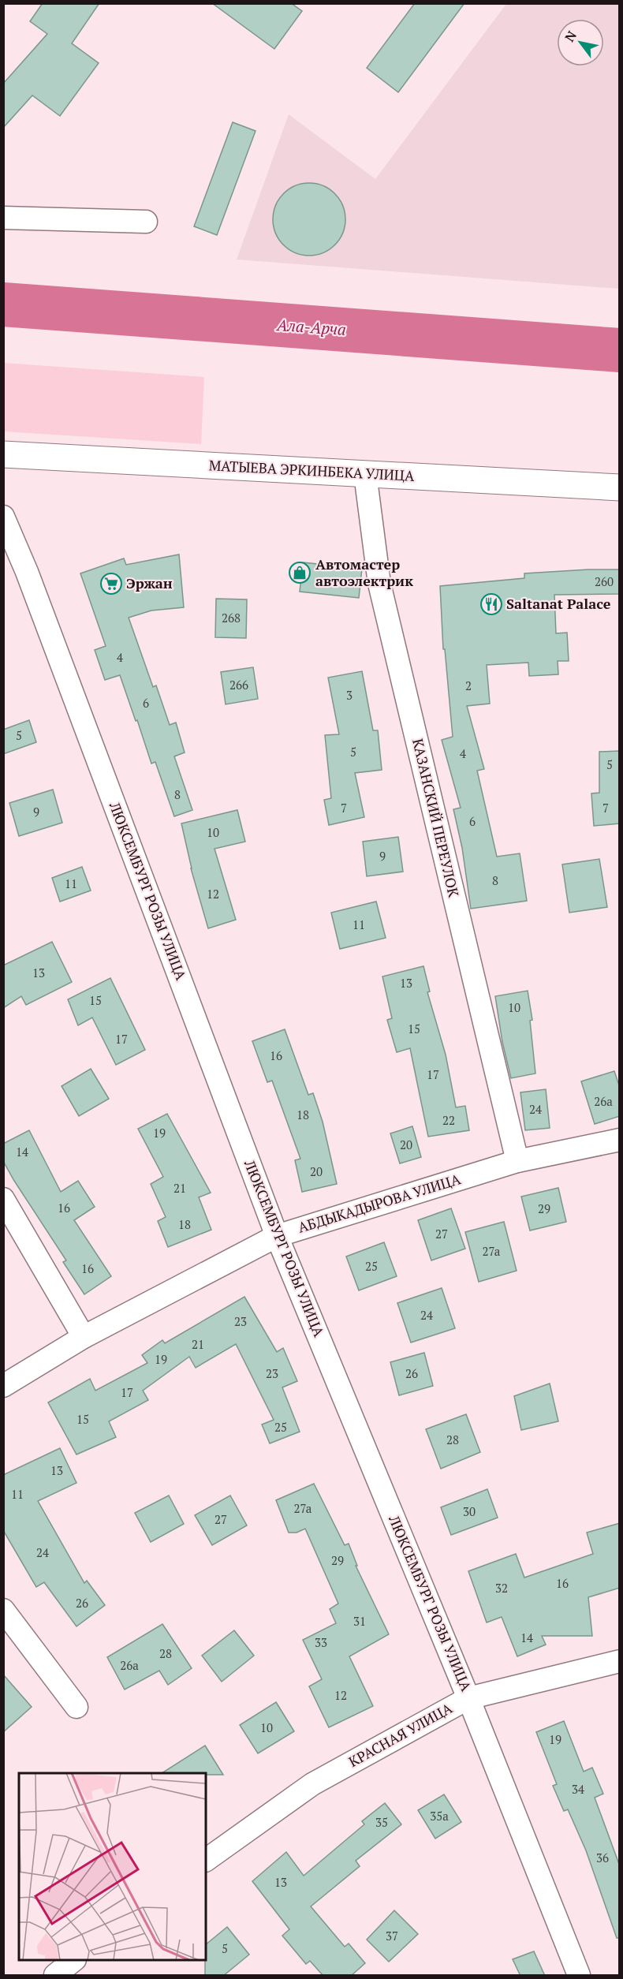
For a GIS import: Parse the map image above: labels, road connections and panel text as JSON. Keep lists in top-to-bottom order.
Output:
{
  "streets": {
    "main road": ["МАТЫЕВА ЭРКИНБЕКА УЛИЦА"],
    "street": [
      "КАЗАНСКИЙ ПЕРЕУЛОК",
      "ЛЮКСЕМБУРГ РОЗЫ УЛИЦА",
      "АБДЫКАДЫРОВА УЛИЦА",
      "КРАСНАЯ УЛИЦА"
    ]
  },
  "crossings": [
    ["МАТЫЕВА ЭРКИНБЕКА УЛИЦА", "КАЗАНСКИЙ ПЕРЕУЛОК"],
    ["КАЗАНСКИЙ ПЕРЕУЛОК", "АБДЫКАДЫРОВА УЛИЦА"],
    ["ЛЮКСЕМБУРГ РОЗЫ УЛИЦА", "АБДЫКАДЫРОВА УЛИЦА"],
    ["ЛЮКСЕМБУРГ РОЗЫ УЛИЦА", "КРАСНАЯ УЛИЦА"]
  ],
  "water": ["Ала-Арча"],
  "places": {
    "shop": ["Автомастер автоэлектрик"],
    "supermarket": ["Эржан"],
    "restaurant": ["Saltanat Palace"]
  },
  "house_numbers": [
    "260",
    "268",
    "4",
    "266",
    "2",
    "3",
    "6",
    "5",
    "5",
    "4",
    "5",
    "8",
    "7",
    "7",
    "9",
    "6",
    "10",
    "9",
    "8",
    "11",
    "12",
    "11",
    "13",
    "13",
    "15",
    "10",
    "15",
    "17",
    "16",
    "17",
    "26a",
    "24",
    "18",
    "22",
    "19",
    "20",
    "14",
    "20",
    "21",
    "16",
    "29",
    "18",
    "27",
    "27a",
    "25",
    "16",
    "24",
    "23",
    "21",
    "19",
    "23",
    "26",
    "17",
    "15",
    "25",
    "28",
    "13",
    "11",
    "27a",
    "30",
    "27",
    "24",
    "29",
    "16",
    "32",
    "26",
    "31",
    "14",
    "33",
    "28",
    "26a",
    "12",
    "10",
    "19",
    "34",
    "35a",
    "35",
    "36",
    "13",
    "37",
    "5"
  ],
  "north": "top left"
}
